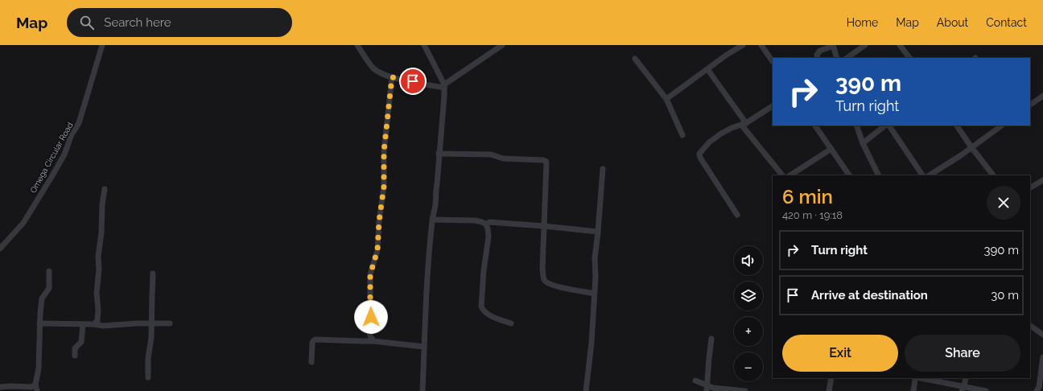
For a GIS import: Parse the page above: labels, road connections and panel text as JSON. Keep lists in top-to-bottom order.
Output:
{
  "streets": {
    "street": ["Omega Circular Road"]
  },
  "page": {
    "header": "Map",
    "search": "Search here",
    "nav": [
      "Home",
      "Map",
      "About",
      "Contact"
    ],
    "turn": ["390 m", "Turn right"],
    "heading": ["6 min", "420 m · 19:18"],
    "list": [
      {
        "name": "Turn right",
        "value": "390 m"
      },
      {
        "name": "Arrive at destination",
        "value": "30 m"
      }
    ],
    "map_buttons": ["+", "−"],
    "buttons": ["Exit", "Share"]
  }
}
